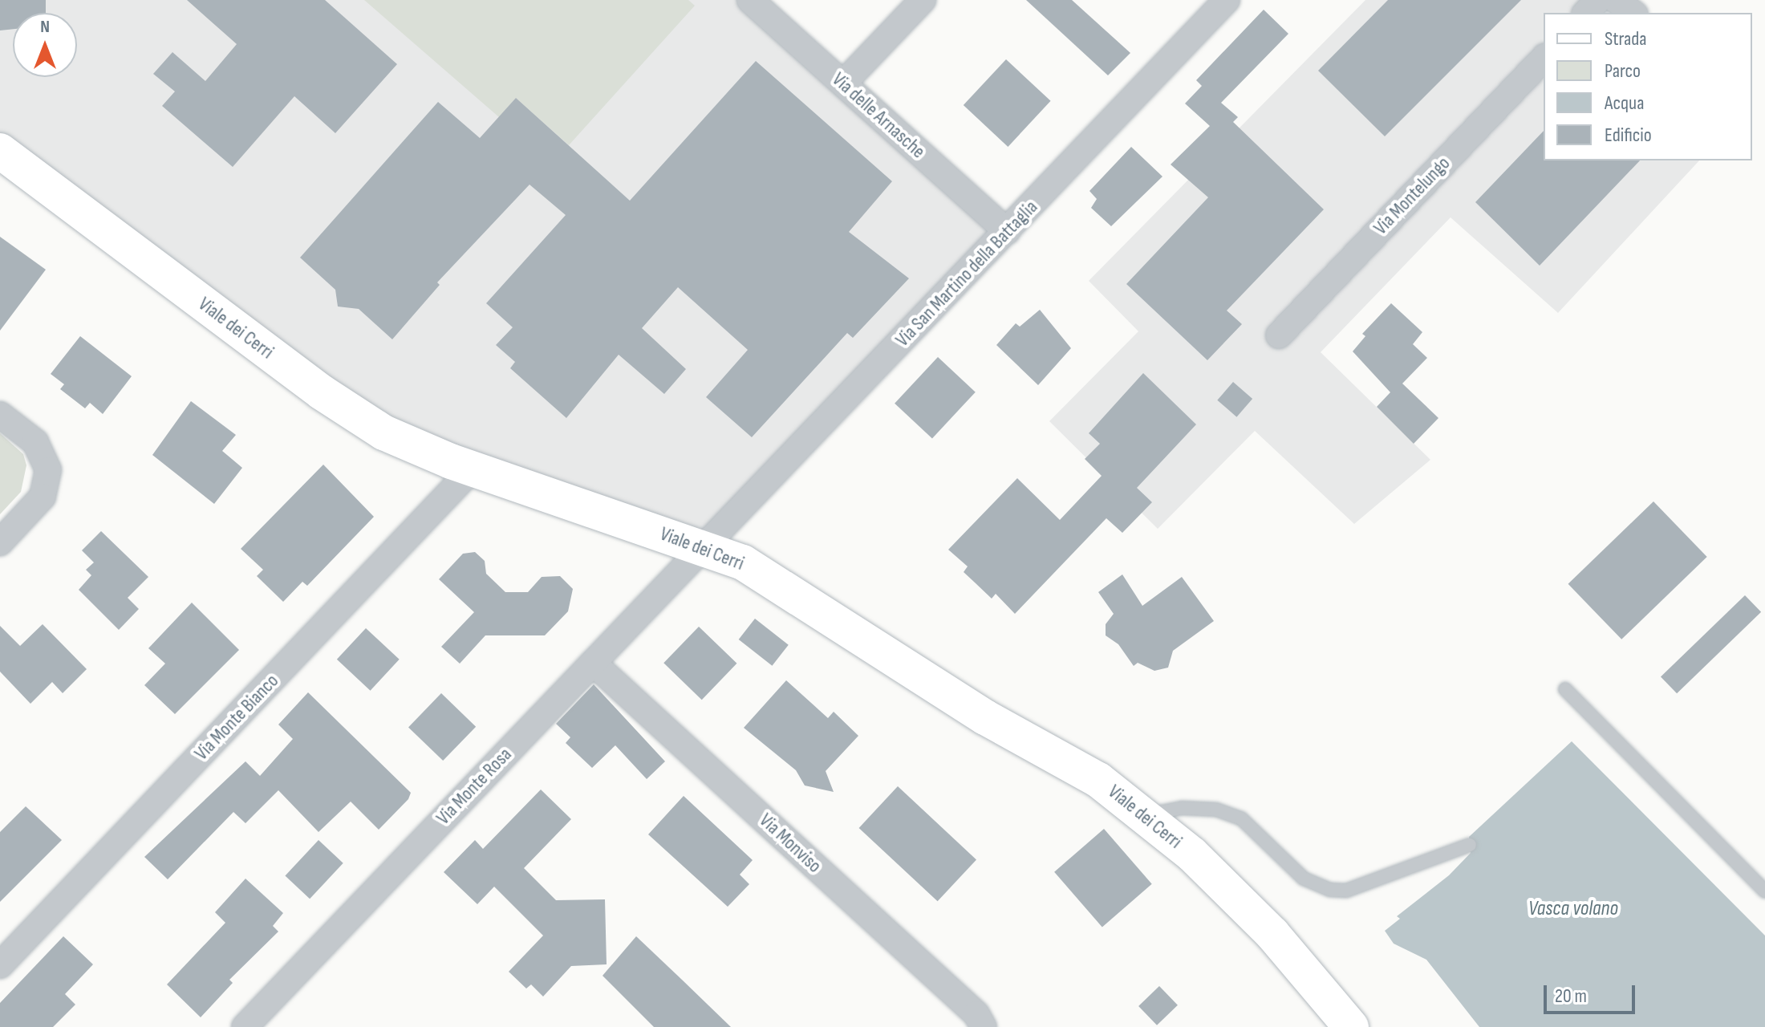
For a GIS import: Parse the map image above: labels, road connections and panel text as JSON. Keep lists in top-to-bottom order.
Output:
{
  "streets": {
    "street": [
      "Via delle Arnasche",
      "Via Montelungo",
      "Via San Martino della Battaglia",
      "Viale dei Cerri",
      "Via Monte Bianco",
      "Via Monte Rosa",
      "Via Monviso"
    ]
  },
  "crossings": [
    ["Via delle Arnasche", "Via San Martino della Battaglia"],
    ["Via San Martino della Battaglia", "Viale dei Cerri"],
    ["Via San Martino della Battaglia", "Via Monte Rosa"],
    ["Viale dei Cerri", "Via Monte Bianco"],
    ["Viale dei Cerri", "Via Monte Rosa"],
    ["Via Monte Rosa", "Via Monviso"]
  ],
  "water": ["Vasca volano"],
  "legend": [
    "Strada",
    "Parco",
    "Acqua",
    "Edificio"
  ],
  "scale_bar": "20 m",
  "north": "top"
}
